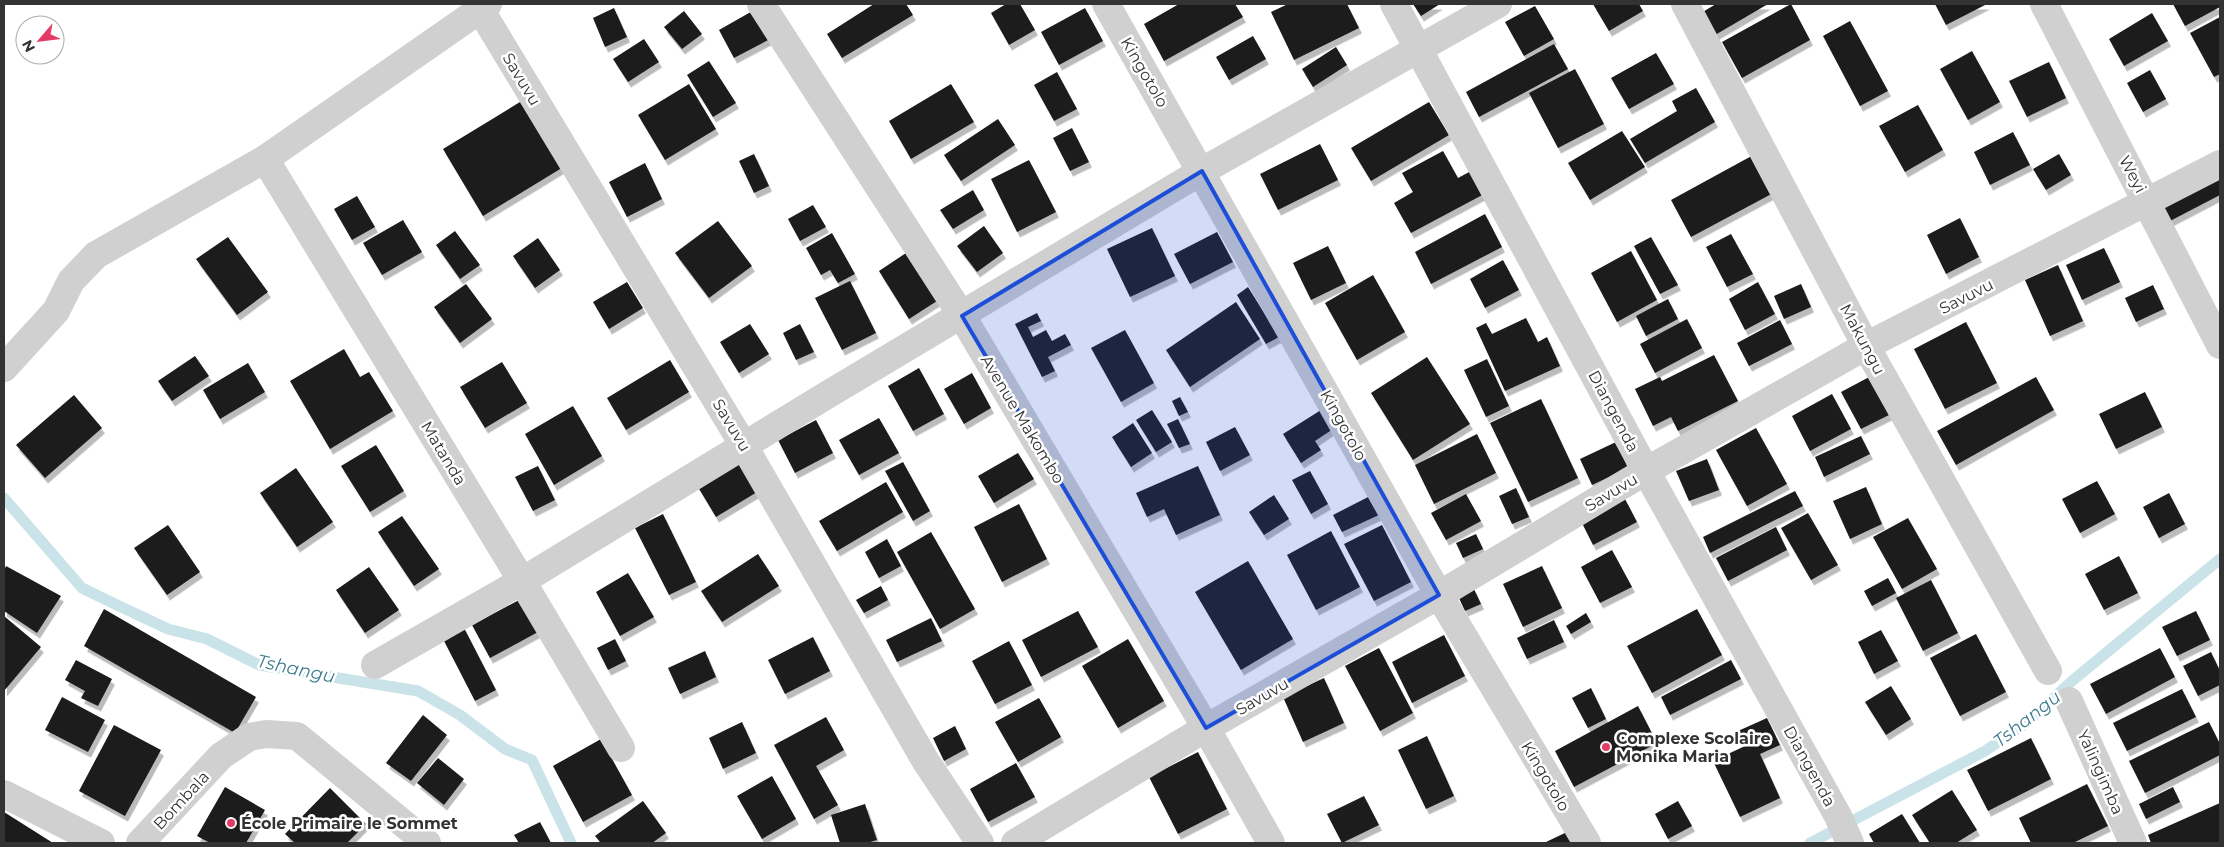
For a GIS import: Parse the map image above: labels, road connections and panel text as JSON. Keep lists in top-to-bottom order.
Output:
{
  "streets": {
    "street": [
      "Kingotolo",
      "Savuvu",
      "Weyi",
      "Makungu",
      "Diangenda",
      "Avenue Makombo",
      "Matanda",
      "Yalingimba",
      "Bombala"
    ]
  },
  "crossings": [
    ["Kingotolo", "Savuvu"],
    ["Savuvu", "Weyi"],
    ["Savuvu", "Makungu"],
    ["Savuvu", "Diangenda"],
    ["Savuvu", "Avenue Makombo"]
  ],
  "water": ["Tshangu"],
  "places": ["Complexe Scolaire Monika Maria", "École Primaire le Sommet"],
  "north": "bottom left"
}
